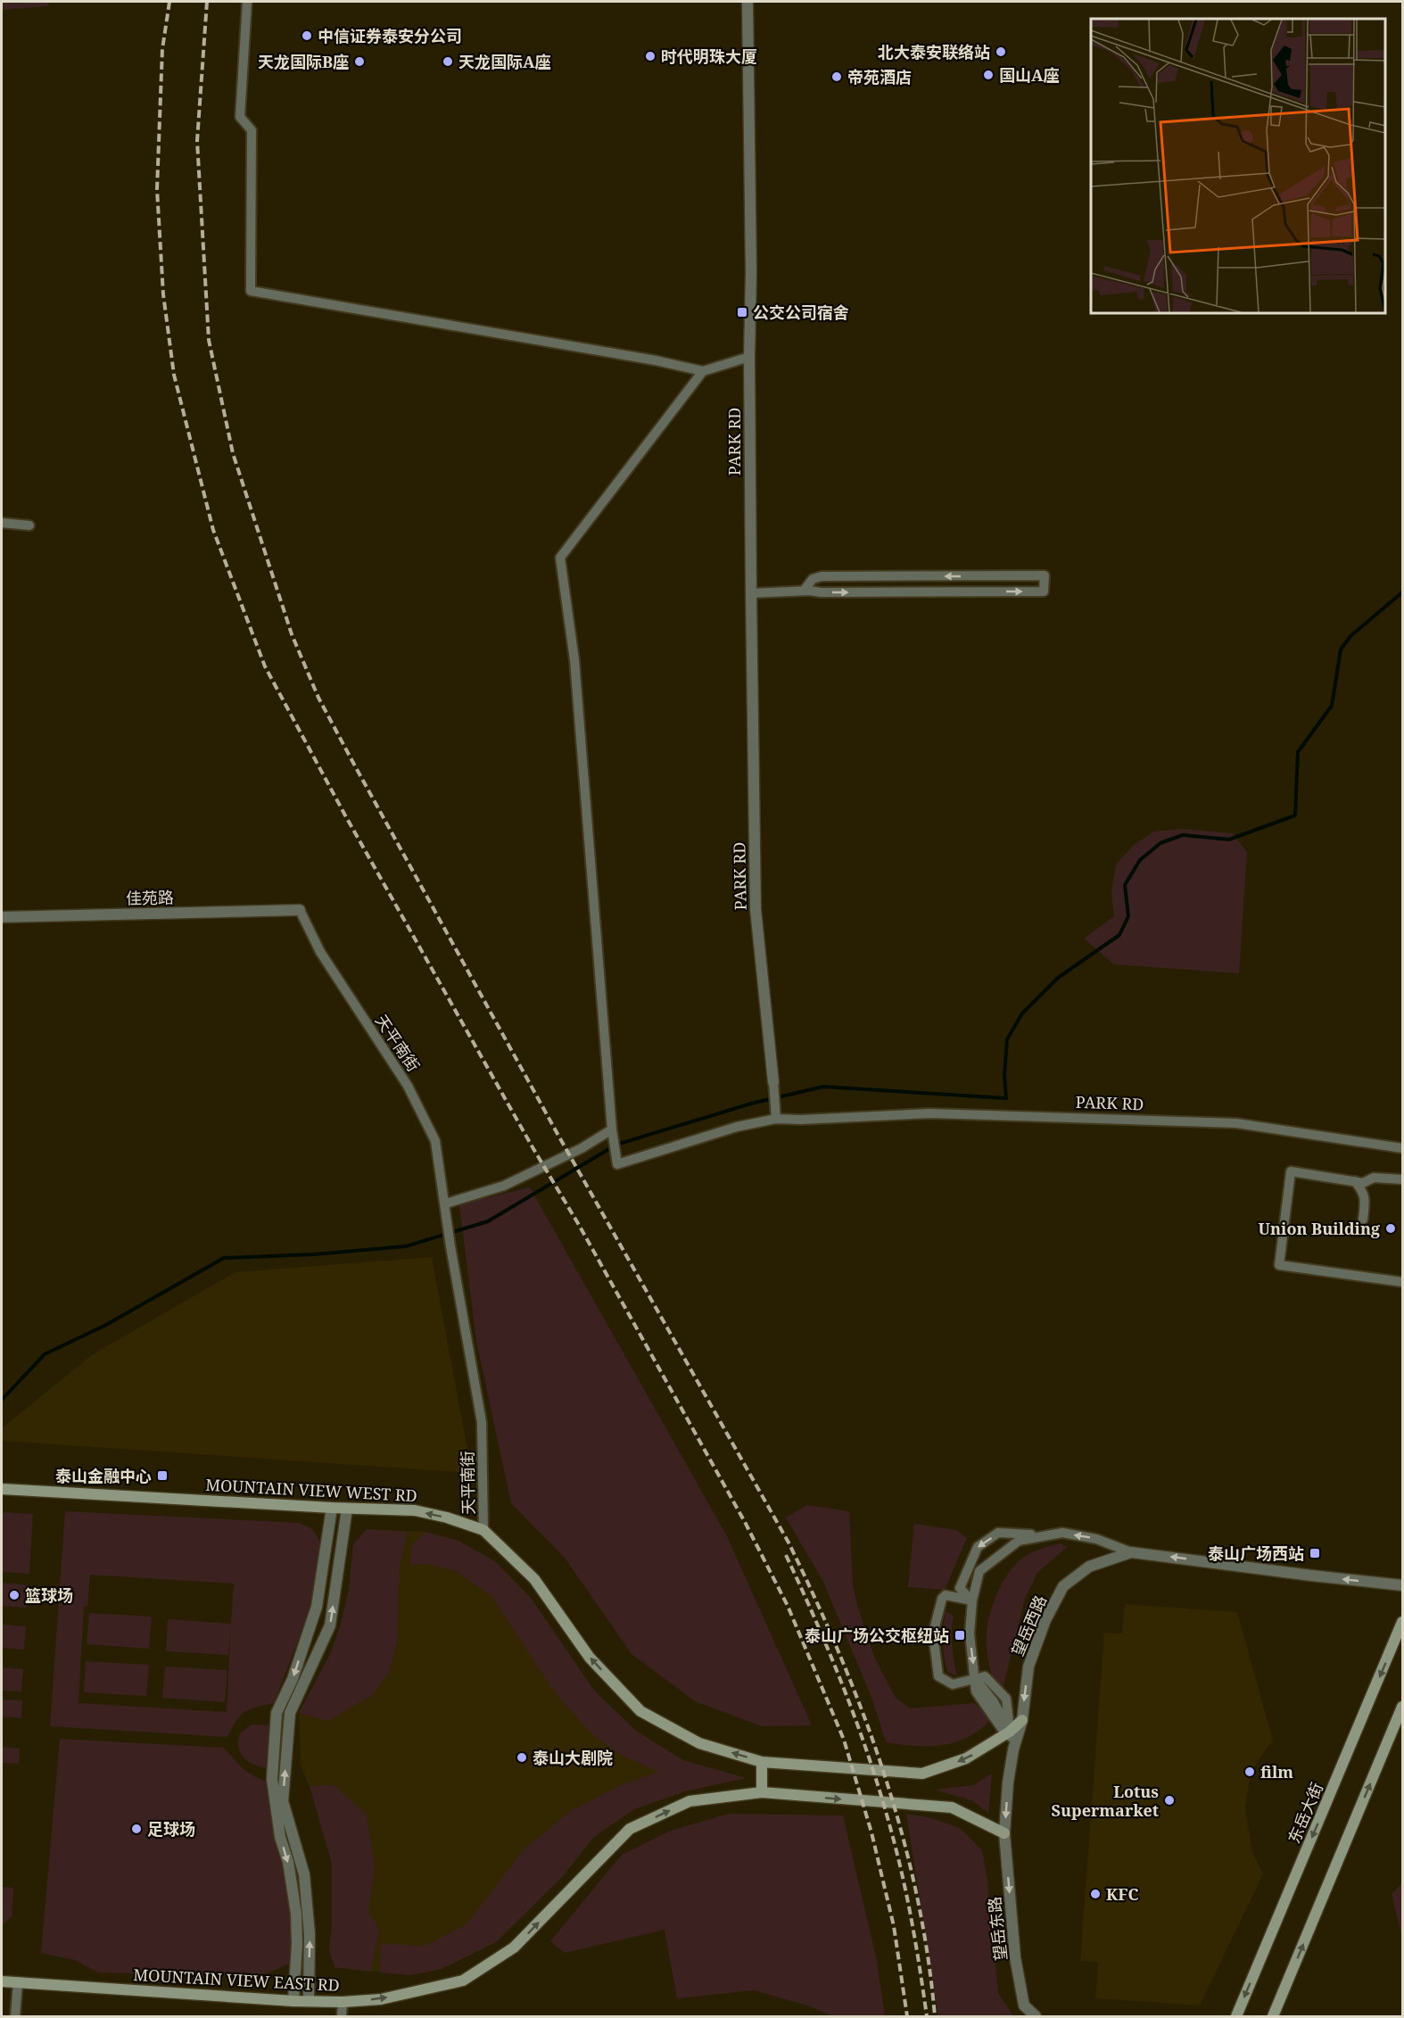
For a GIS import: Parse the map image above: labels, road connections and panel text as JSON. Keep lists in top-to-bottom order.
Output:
{
  "streets": {
    "main road": ["MOUNTAIN VIEW WEST RD", "东岳大街", "MOUNTAIN VIEW EAST RD"],
    "street": [
      "PARK RD",
      "佳苑路",
      "天平南街",
      "望岳西路",
      "望岳东路"
    ]
  },
  "crossings": [
    ["佳苑路", "天平南街"],
    ["天平南街", "MOUNTAIN VIEW WEST RD"],
    ["MOUNTAIN VIEW WEST RD", "望岳西路"],
    ["望岳西路", "望岳东路"],
    ["望岳西路", "MOUNTAIN VIEW EAST RD"],
    ["望岳东路", "MOUNTAIN VIEW EAST RD"]
  ],
  "one_way": ["MOUNTAIN VIEW WEST RD", "望岳东路", "MOUNTAIN VIEW EAST RD"],
  "places": {
    "other": [
      "中信证券泰安分公司",
      "北大泰安联络站",
      "时代明珠大厦",
      "天龙国际B座",
      "天龙国际A座",
      "国山A座",
      "帝苑酒店",
      "Union Building",
      "篮球场",
      "泰山大剧院",
      "film",
      "Lotus Supermarket",
      "足球场",
      "KFC"
    ],
    "transit": [
      "公交公司宿舍",
      "泰山金融中心",
      "泰山广场西站",
      "泰山广场公交枢纽站"
    ]
  }
}
